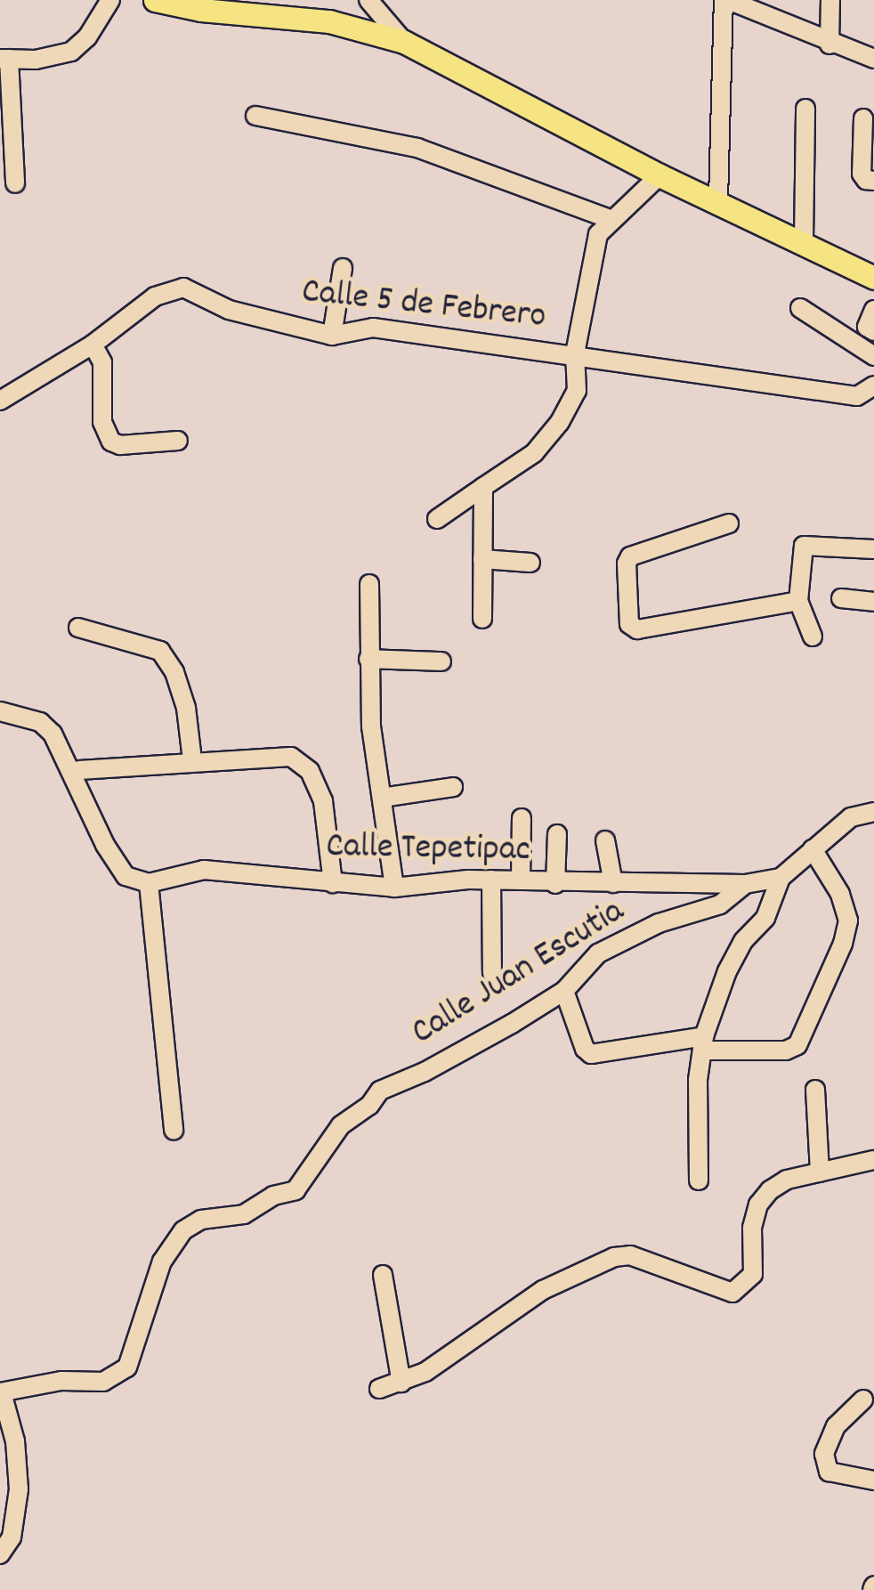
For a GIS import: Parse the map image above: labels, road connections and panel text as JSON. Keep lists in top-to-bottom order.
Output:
{
  "streets": {
    "street": ["Calle 5 de Febrero", "Calle Tepetipac", "Calle Juan Escutia"]
  },
  "crossings": [
    ["Calle Tepetipac", "Calle Juan Escutia"]
  ]
}
